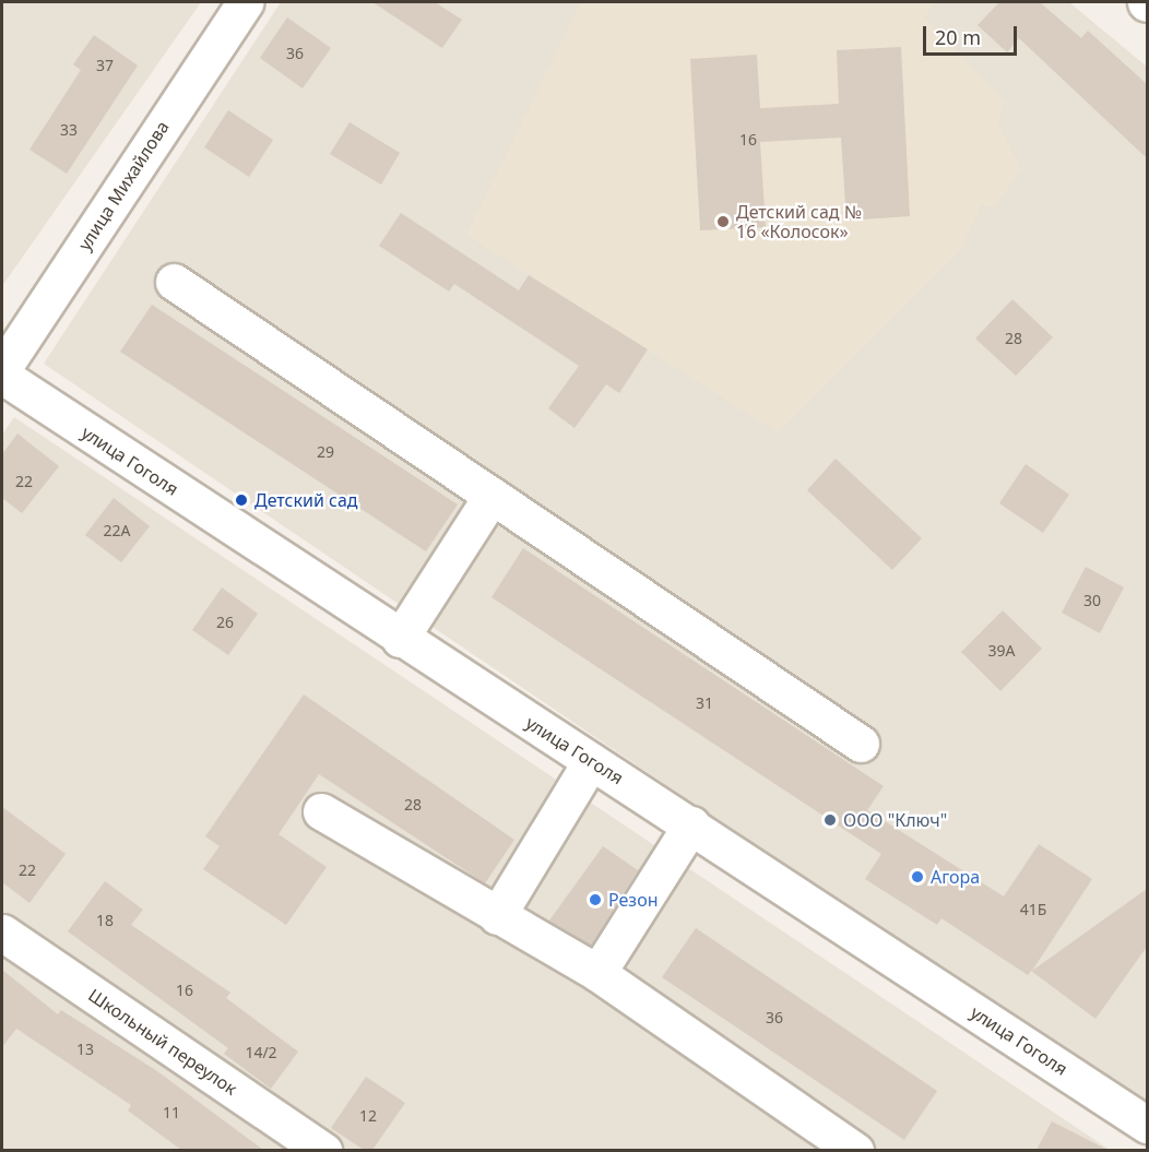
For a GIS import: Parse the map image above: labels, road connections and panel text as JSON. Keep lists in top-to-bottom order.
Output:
{
  "streets": {
    "street": ["улица Михайлова", "улица Гоголя", "Школьный переулок"]
  },
  "places": [
    "Детский сад № 16 «Колосок»",
    "Детский сад",
    "ООО \"Ключ\"",
    "Агора",
    "Резон"
  ],
  "house_numbers": [
    "36",
    "37",
    "33",
    "16",
    "28",
    "29",
    "22",
    "22А",
    "30",
    "26",
    "39А",
    "31",
    "28",
    "22",
    "41Б",
    "18",
    "16",
    "36",
    "13",
    "14/2",
    "11",
    "12"
  ],
  "scale_bar": "20 m"
}
